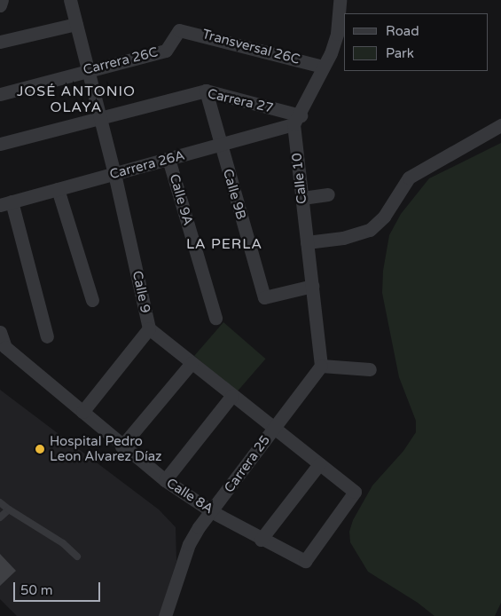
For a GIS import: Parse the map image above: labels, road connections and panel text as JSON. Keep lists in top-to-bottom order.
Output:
{
  "streets": {
    "street": [
      "Transversal 26C",
      "Carrera 26C",
      "Carrera 27",
      "Carrera 26A",
      "Calle 10",
      "Calle 9B",
      "Calle 9A",
      "Calle 9",
      "Carrera 25",
      "Calle 8A"
    ]
  },
  "crossings": [
    ["Transversal 26C", "Carrera 26C"],
    ["Carrera 26C", "Calle 9"],
    ["Carrera 27", "Carrera 26A"],
    ["Carrera 27", "Calle 10"],
    ["Carrera 27", "Calle 9B"],
    ["Carrera 27", "Calle 9"],
    ["Carrera 26A", "Calle 10"],
    ["Carrera 26A", "Calle 9B"],
    ["Carrera 26A", "Calle 9A"],
    ["Carrera 26A", "Calle 9"],
    ["Calle 10", "Calle 9B"],
    ["Calle 10", "Carrera 25"],
    ["Calle 9", "Carrera 25"],
    ["Calle 9", "Calle 8A"],
    ["Carrera 25", "Calle 8A"]
  ],
  "districts": ["JOSÉ ANTONIO OLAYA", "LA PERLA"],
  "places": ["Hospital Pedro Leon Alvarez Díaz"],
  "legend": ["Road", "Park"],
  "scale_bar": "50 m"
}
